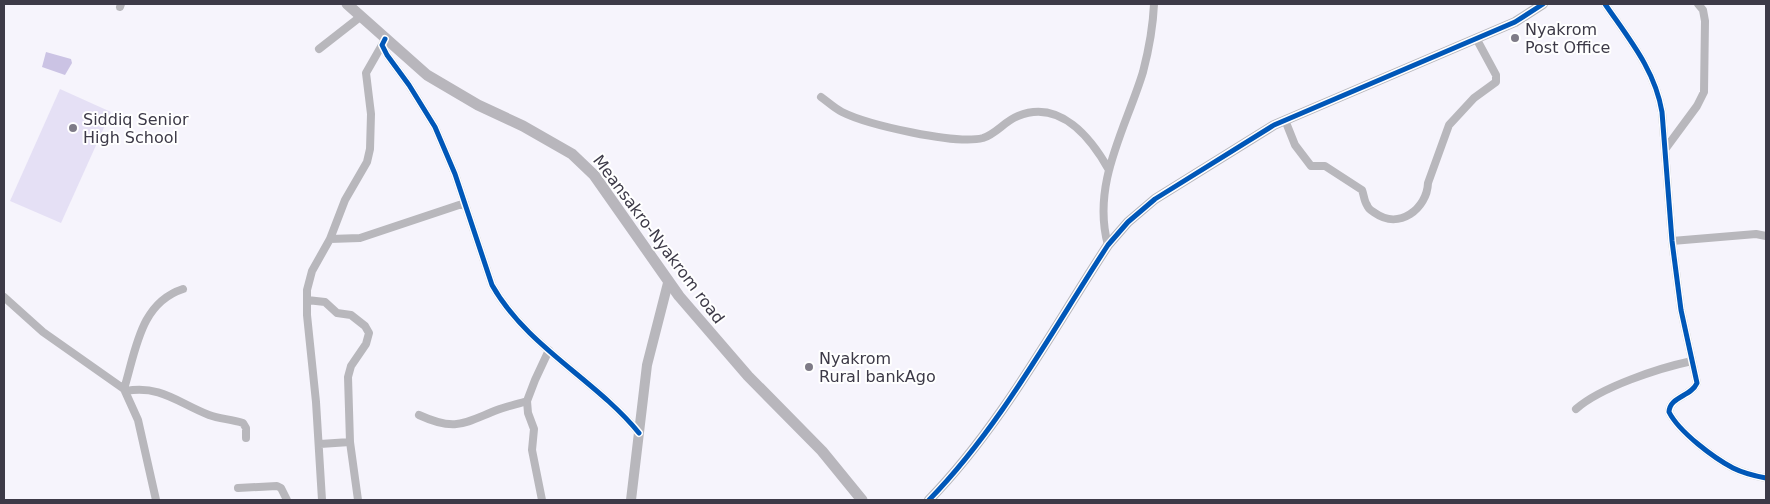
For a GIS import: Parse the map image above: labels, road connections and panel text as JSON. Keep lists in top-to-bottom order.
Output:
{
  "streets": {
    "main road": ["Meansakro-Nyakrom road"]
  },
  "places": ["Nyakrom Post Office", "Siddiq Senior High School", "Nyakrom Rural bankAgo"]
}
